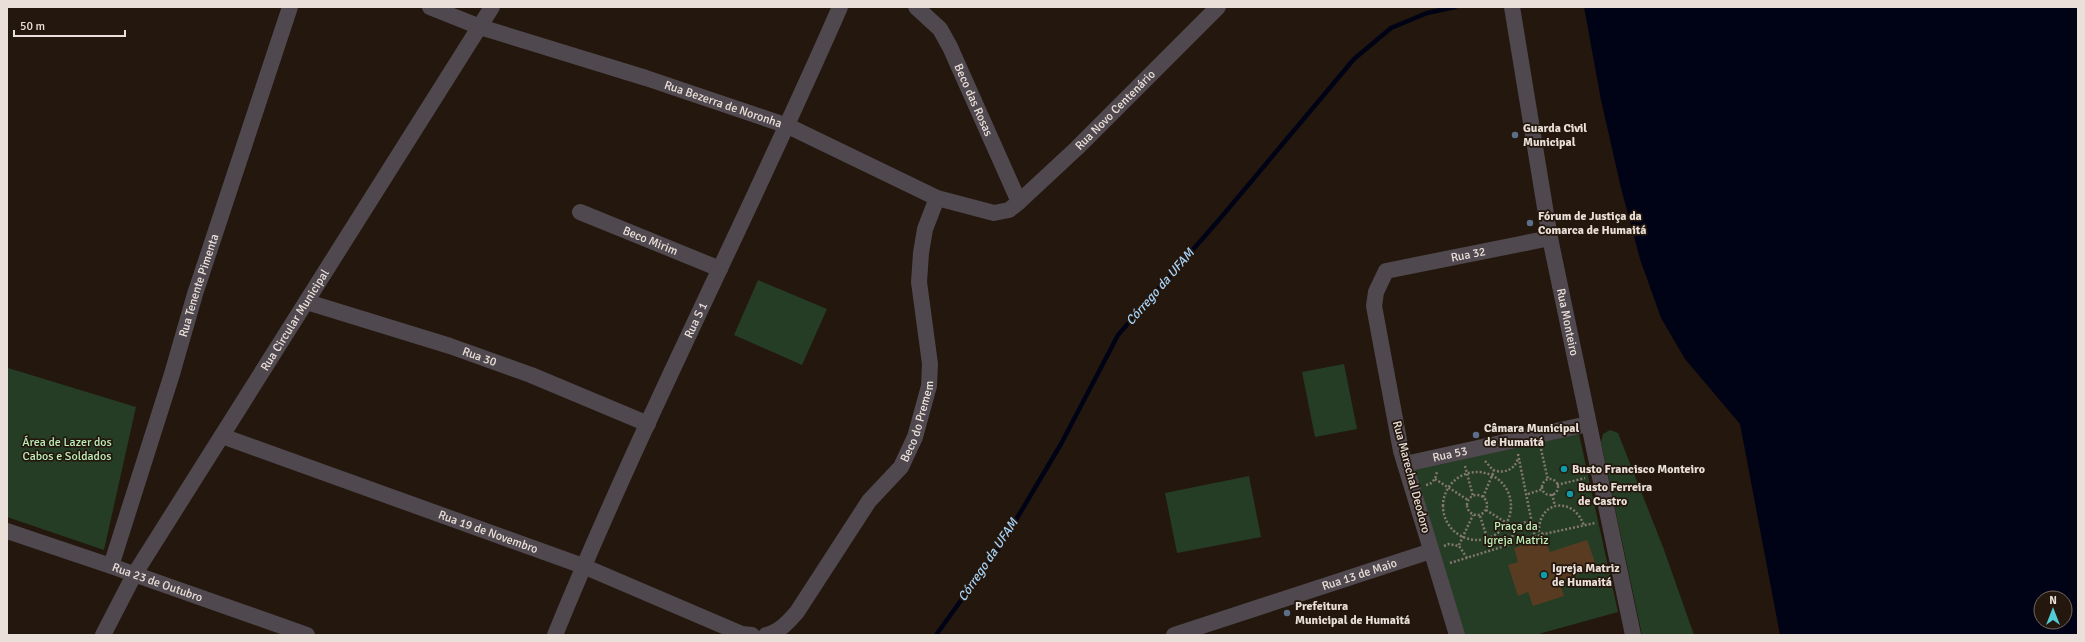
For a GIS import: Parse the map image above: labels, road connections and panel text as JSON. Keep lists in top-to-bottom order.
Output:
{
  "streets": {
    "street": [
      "Beco das Rosas",
      "Rua Bezerra de Noronha",
      "Rua Novo Centenário",
      "Beco Mirim",
      "Rua 32",
      "Rua Tenente Pimenta",
      "Rua Circular Municipal",
      "Rua S 1",
      "Rua Monteiro",
      "Rua 30",
      "Beco do Premem",
      "Rua 53",
      "Rua Marechal Deodoro",
      "Rua 19 de Novembro",
      "Rua 13 de Maio",
      "Rua 23 de Outubro"
    ]
  },
  "crossings": [
    ["Beco das Rosas", "Rua Bezerra de Noronha"],
    ["Beco das Rosas", "Rua Novo Centenário"],
    ["Rua Bezerra de Noronha", "Rua Novo Centenário"],
    ["Rua Bezerra de Noronha", "Rua Circular Municipal"],
    ["Rua Bezerra de Noronha", "Rua S 1"],
    ["Rua Bezerra de Noronha", "Beco do Premem"],
    ["Beco Mirim", "Rua S 1"],
    ["Rua 32", "Rua Monteiro"],
    ["Rua 32", "Rua Marechal Deodoro"],
    ["Rua Tenente Pimenta", "Rua 23 de Outubro"],
    ["Rua Circular Municipal", "Rua 30"],
    ["Rua Circular Municipal", "Rua 19 de Novembro"],
    ["Rua Circular Municipal", "Rua 23 de Outubro"],
    ["Rua S 1", "Rua 30"],
    ["Rua S 1", "Rua 19 de Novembro"],
    ["Rua Monteiro", "Rua 53"],
    ["Rua 53", "Rua Marechal Deodoro"],
    ["Rua Marechal Deodoro", "Rua 13 de Maio"]
  ],
  "water": ["Córrego da UFAM"],
  "parks": ["Área de Lazer dos Cabos e Soldados", "Praça da Igreja Matriz"],
  "places": [
    "Guarda Civil Municipal",
    "Fórum de Justiça da Comarca de Humaitá",
    "Câmara Municipal de Humaitá",
    "Busto Francisco Monteiro",
    "Busto Ferreira de Castro",
    "Igreja Matriz de Humaitá",
    "Prefeitura Municipal de Humaitá"
  ],
  "scale_bar": "50 m",
  "north": "top"
}
